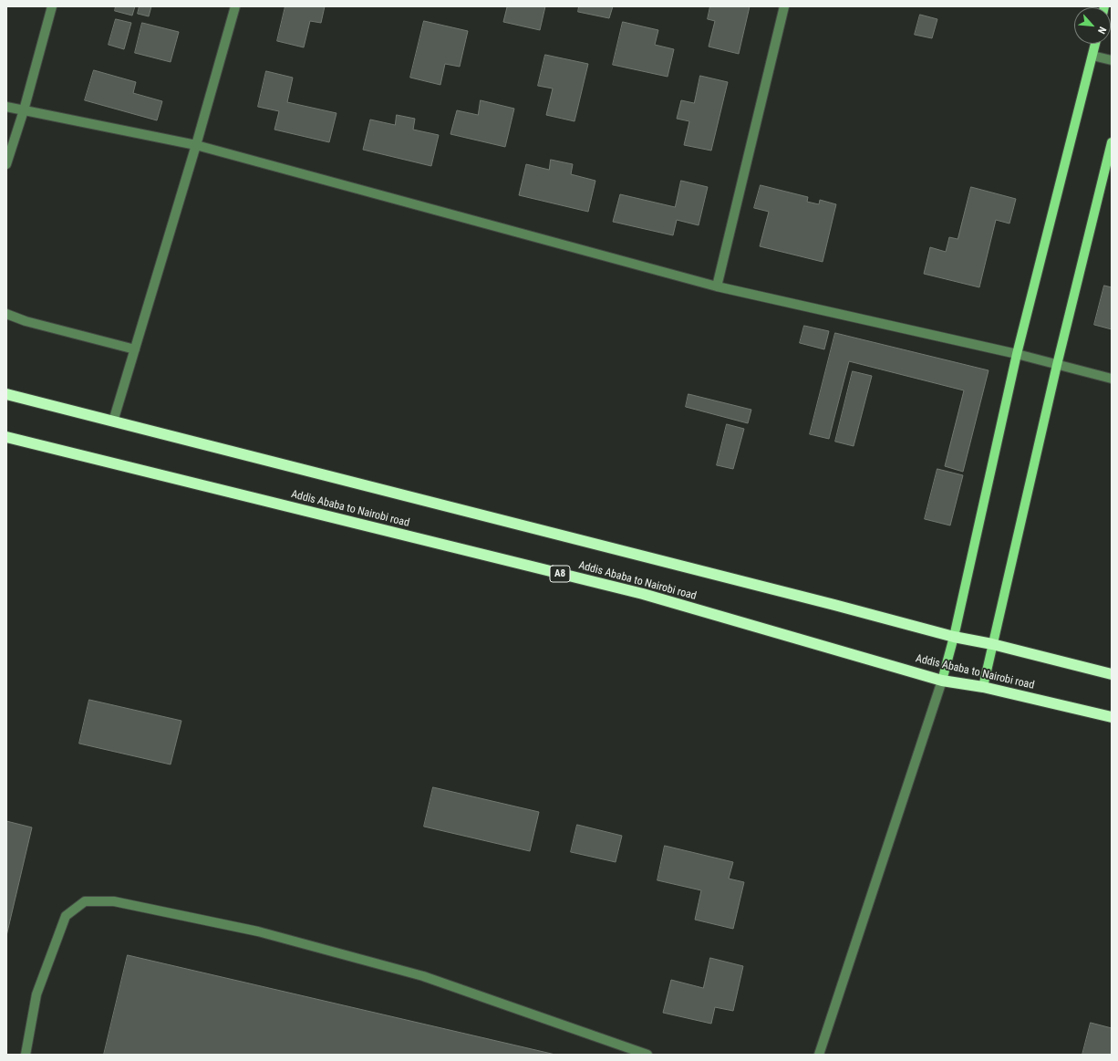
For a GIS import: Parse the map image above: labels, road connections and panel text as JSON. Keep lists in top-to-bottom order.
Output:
{
  "streets": {
    "highway": ["Addis Ababa to Nairobi road", "A8"]
  },
  "north": "bottom right"
}
